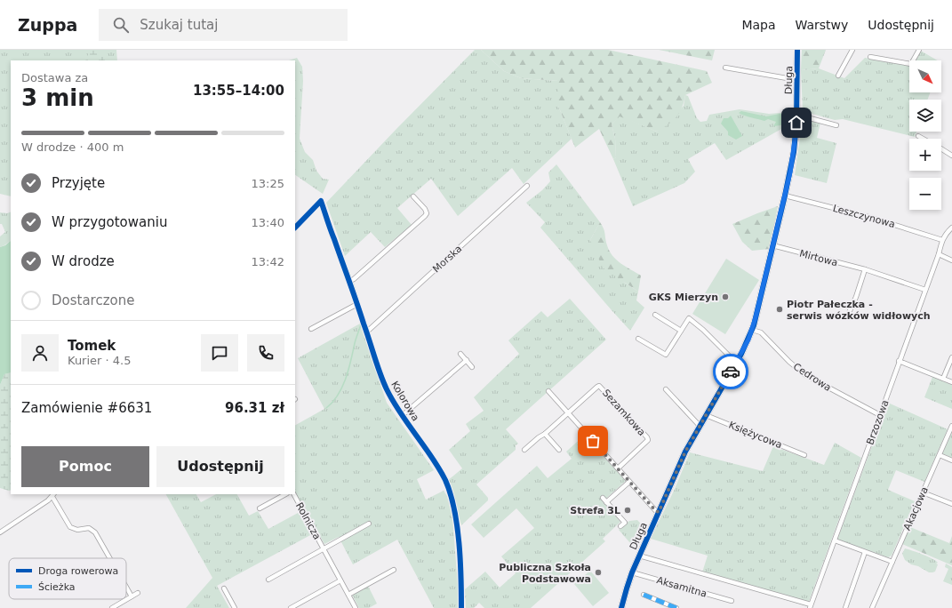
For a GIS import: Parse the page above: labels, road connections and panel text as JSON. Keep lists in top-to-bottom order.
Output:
{
  "streets": {
    "street": [
      "Długa",
      "Leszczynowa",
      "Mirtowa",
      "Morska",
      "Cedrowa",
      "Kolorowa",
      "Sezamkowa",
      "Brzozowa",
      "Księżycowa",
      "Akacjowa",
      "Rolnicza",
      "Aksamitna"
    ]
  },
  "crossings": [
    ["Długa", "Leszczynowa"],
    ["Długa", "Mirtowa"],
    ["Długa", "Cedrowa"],
    ["Długa", "Brzozowa"],
    ["Długa", "Księżycowa"],
    ["Długa", "Aksamitna"],
    ["Leszczynowa", "Brzozowa"],
    ["Mirtowa", "Brzozowa"],
    ["Morska", "Kolorowa"],
    ["Cedrowa", "Brzozowa"]
  ],
  "places": [
    "GKS Mierzyn",
    "Piotr Pałeczka - serwis wózków widłowych",
    "Strefa 3L",
    "Publiczna Szkoła Podstawowa"
  ],
  "legend": ["Droga rowerowa", "Ścieżka"],
  "north": "bottom right",
  "page": {
    "header": "Zuppa",
    "search": "Szukaj tutaj",
    "nav": ["Mapa", "Warstwy", "Udostępnij"],
    "map_buttons": ["+", "−"],
    "heading": ["3 min", "Dostawa za", "13:55–14:00"],
    "panel": [
      "Tomek",
      "Kurier · 4.5",
      "Zamówienie #6631",
      "96.31 zł"
    ],
    "bar": "W drodze · 400 m",
    "list": [
      ["Przyjęte", "13:25"],
      ["W przygotowaniu", "13:40"],
      ["W drodze", "13:42"],
      "Dostarczone"
    ],
    "buttons": ["Pomoc", "Udostępnij"]
  }
}
